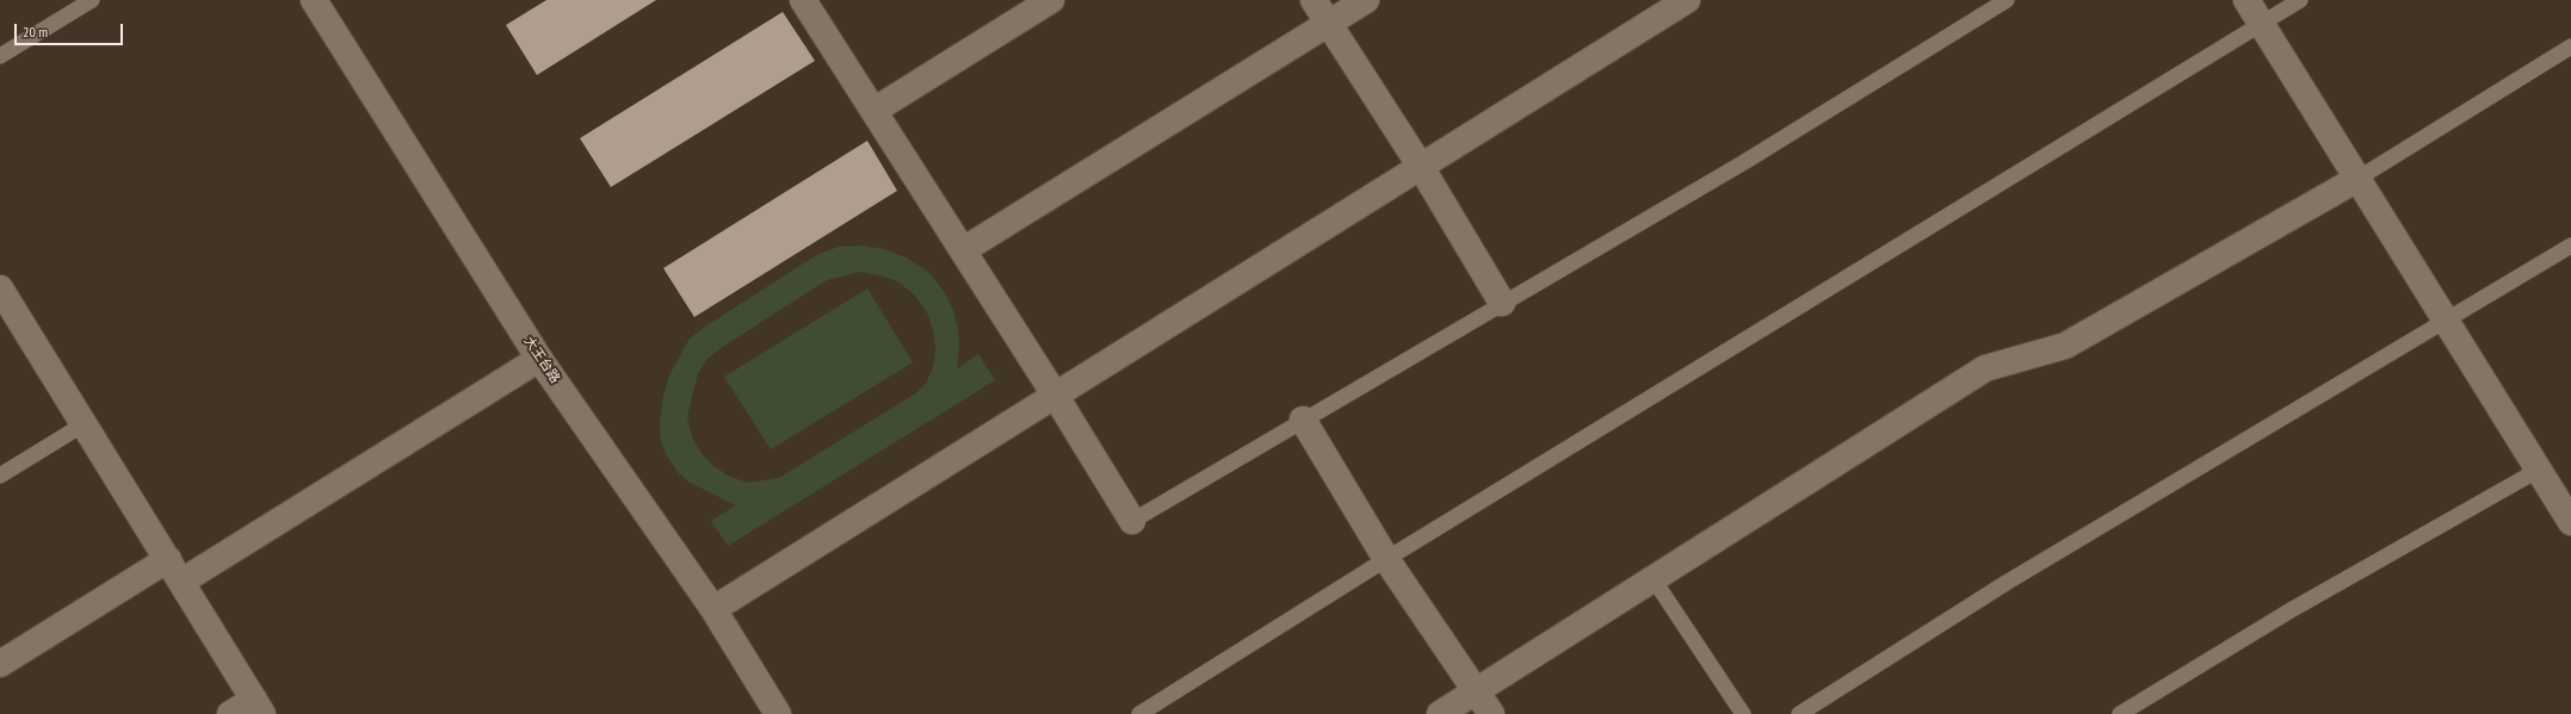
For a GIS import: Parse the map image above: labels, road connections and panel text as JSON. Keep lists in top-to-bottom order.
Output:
{
  "streets": {
    "street": ["大王台路"]
  },
  "scale_bar": "20 m"
}
